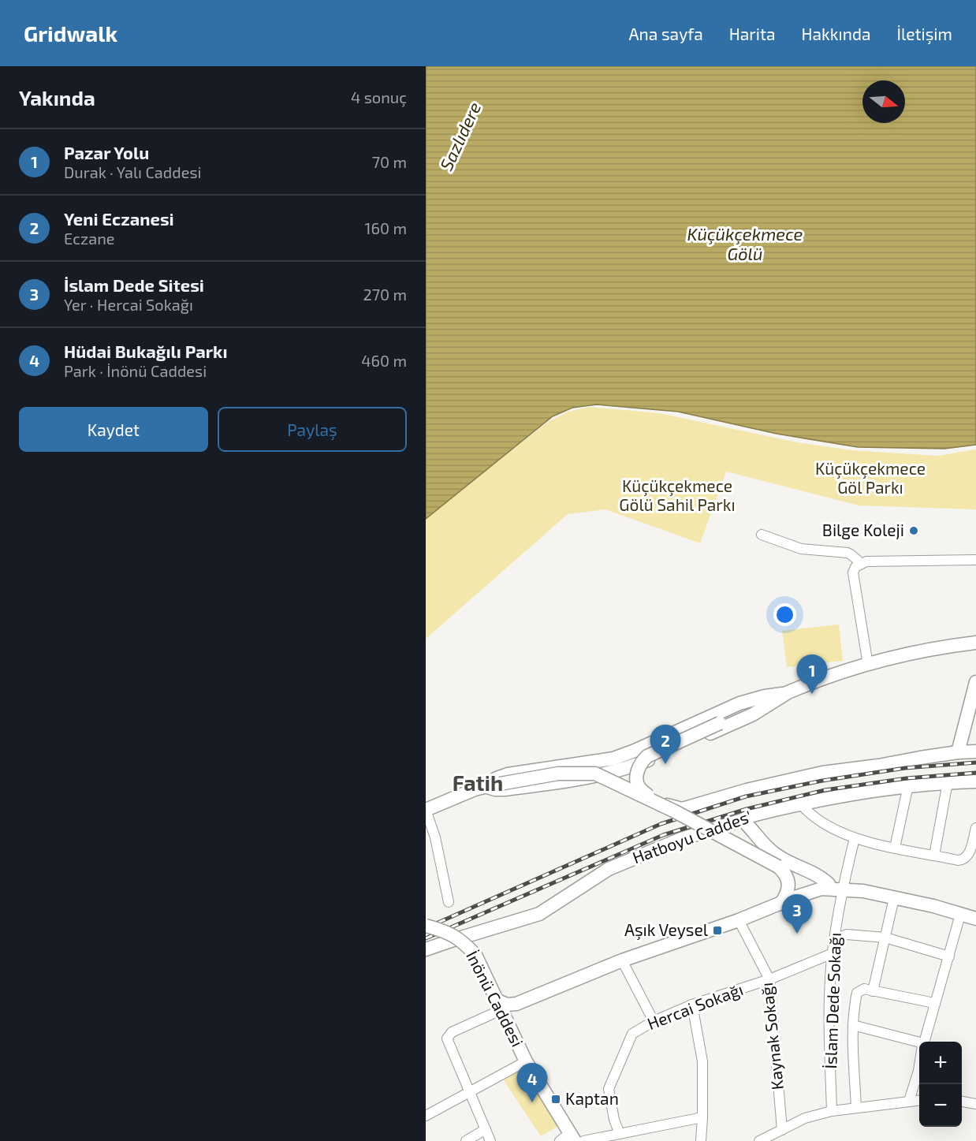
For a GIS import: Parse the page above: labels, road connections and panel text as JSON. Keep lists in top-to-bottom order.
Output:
{
  "streets": {
    "street": [
      "Hatboyu Caddes'",
      "İnönü Caddesi",
      "İslam Dede Sokağı",
      "Hercai Sokağı",
      "Kaynak Sokağı"
    ]
  },
  "crossings": [
    ["İslam Dede Sokağı", "Hercai Sokağı"],
    ["Hercai Sokağı", "Kaynak Sokağı"]
  ],
  "districts": ["Fatih"],
  "water": ["Sazlıdere", "Küçükçekmece Gölü"],
  "parks": ["Küçükçekmece Göl Parkı", "Küçükçekmece Gölü Sahil Parkı"],
  "places": {
    "other": ["Bilge Koleji"],
    "transit": ["Aşık Veysel", "Kaptan"]
  },
  "north": "right",
  "page": {
    "header": "Gridwalk",
    "nav": [
      "Ana sayfa",
      "Harita",
      "Hakkında",
      "İletişim"
    ],
    "heading": ["Yakında", "4 sonuç"],
    "list": [
      {
        "mark": "1",
        "name": "Pazar Yolu",
        "note": "Durak · Yalı Caddesi",
        "value": "70 m"
      },
      {
        "mark": "2",
        "name": "Yeni Eczanesi",
        "note": "Eczane",
        "value": "160 m"
      },
      {
        "mark": "3",
        "name": "İslam Dede Sitesi",
        "note": "Yer · Hercai Sokağı",
        "value": "270 m"
      },
      {
        "mark": "4",
        "name": "Hüdai Bukağılı Parkı",
        "note": "Park · İnönü Caddesi",
        "value": "460 m"
      }
    ],
    "buttons": ["Kaydet", "Paylaş"],
    "pins": [
      "1",
      "2",
      "3",
      "4"
    ],
    "map_buttons": ["+", "−"]
  }
}
